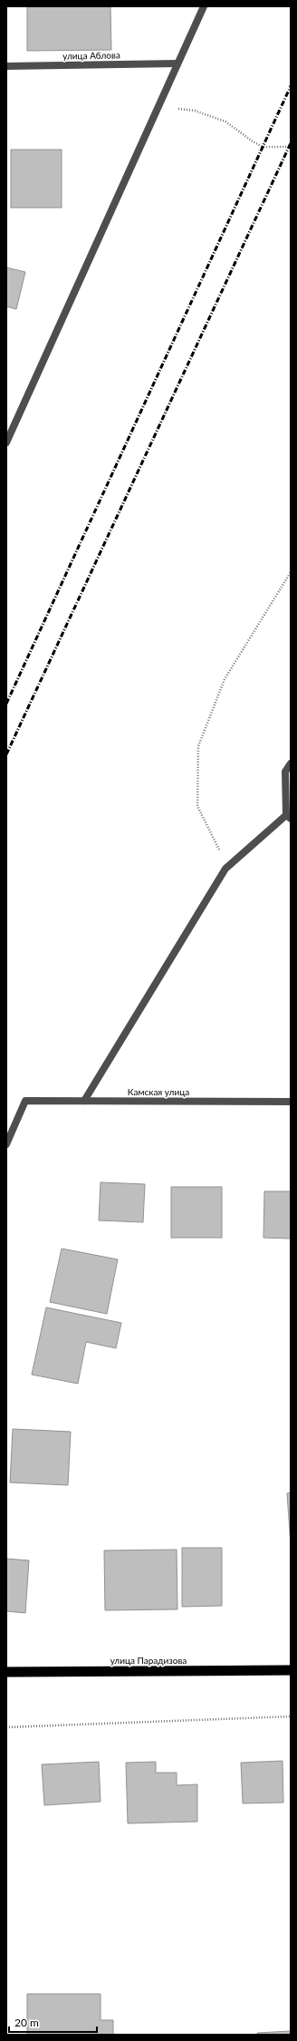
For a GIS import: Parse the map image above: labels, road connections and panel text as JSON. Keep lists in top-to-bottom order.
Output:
{
  "streets": {
    "highway": ["улица Парадизова"],
    "street": ["улица Аблова", "Камская улица"]
  },
  "scale_bar": "20 m"
}
